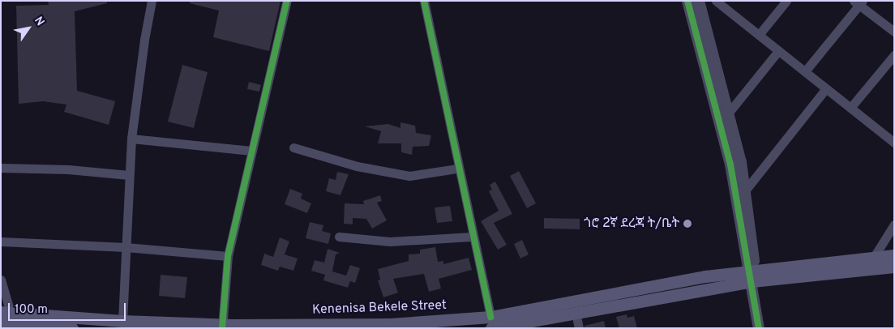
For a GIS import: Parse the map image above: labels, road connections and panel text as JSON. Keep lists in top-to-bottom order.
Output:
{
  "streets": {
    "main road": ["Kenenisa Bekele Street"]
  },
  "places": ["ጎሮ 2ኛ ደረጃ ት/ቤት"],
  "scale_bar": "100 m",
  "north": "top right"
}
